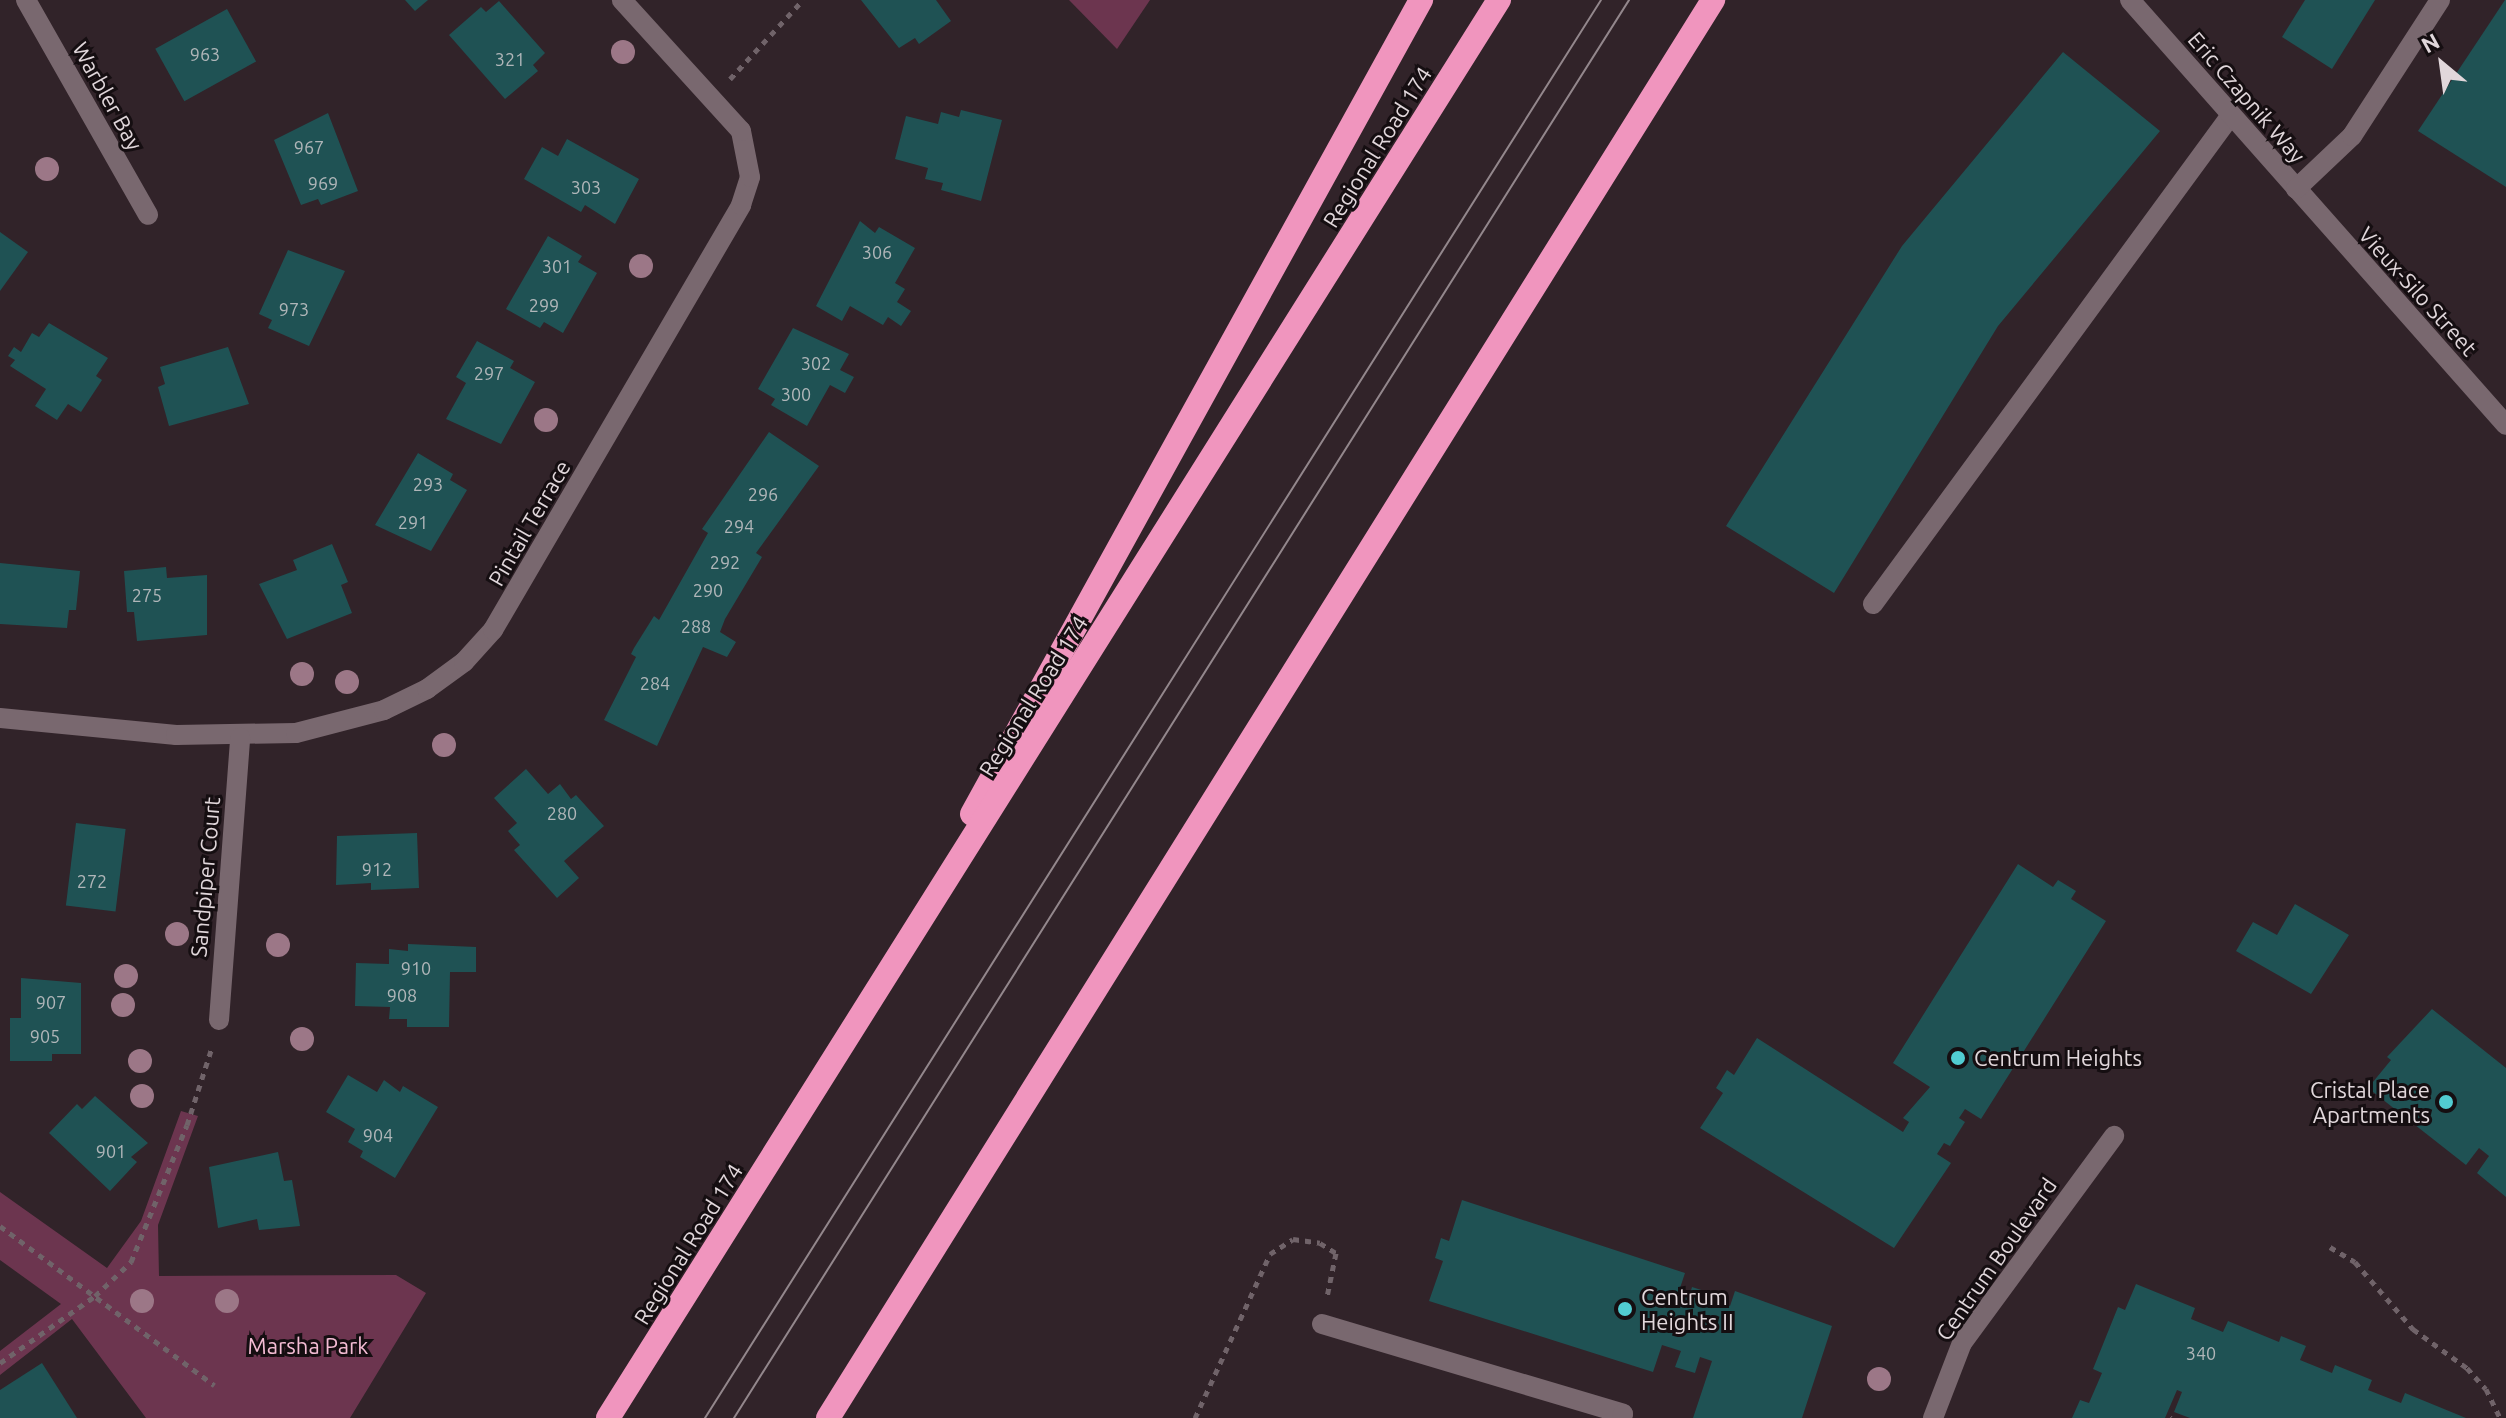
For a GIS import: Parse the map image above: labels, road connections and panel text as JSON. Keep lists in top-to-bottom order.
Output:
{
  "streets": {
    "highway": ["Regional Road 174"],
    "street": [
      "Warbler Bay",
      "Eric Czapnik Way",
      "Vieux-Silo Street",
      "Pintail Terrace",
      "Sandpiper Court",
      "Centrum Boulevard"
    ]
  },
  "crossings": [
    ["Eric Czapnik Way", "Vieux-Silo Street"],
    ["Pintail Terrace", "Sandpiper Court"]
  ],
  "parks": ["Marsha Park"],
  "places": ["Centrum Heights", "Cristal Place Apartments", "Centrum Heights II"],
  "house_numbers": [
    "963",
    "321",
    "967",
    "969",
    "303",
    "306",
    "301",
    "299",
    "973",
    "302",
    "297",
    "300",
    "293",
    "296",
    "291",
    "294",
    "292",
    "290",
    "275",
    "288",
    "284",
    "280",
    "912",
    "272",
    "910",
    "908",
    "907",
    "905",
    "904",
    "901",
    "340"
  ],
  "north": "top left"
}
